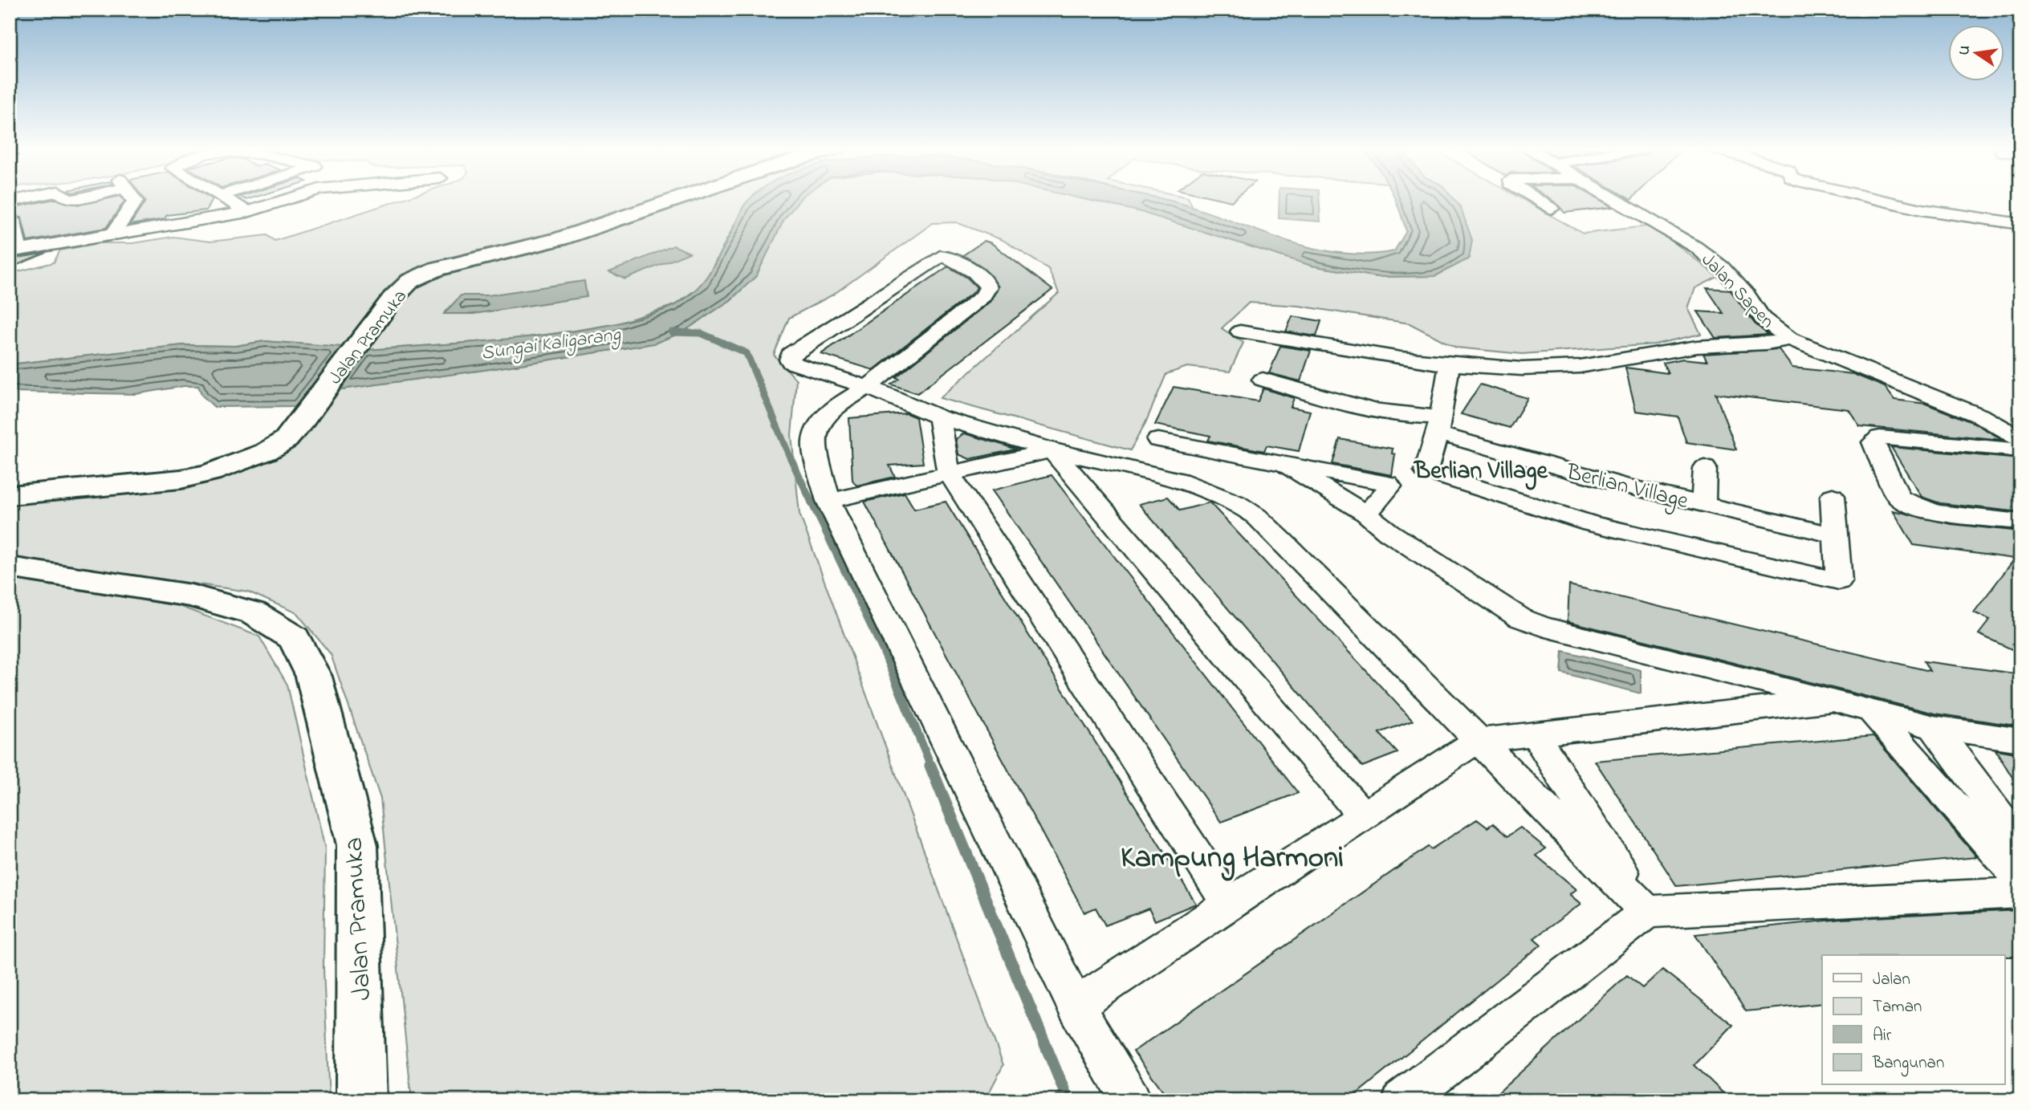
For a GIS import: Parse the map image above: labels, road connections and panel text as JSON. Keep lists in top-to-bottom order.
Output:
{
  "streets": {
    "main road": ["Jalan Pramuka"],
    "street": ["Jalan Sapen", "Berlian Village"]
  },
  "districts": ["Berlian Village", "Kampung Harmoni"],
  "water": ["Sungai Kaligarang"],
  "legend": [
    "Jalan",
    "Taman",
    "Air",
    "Bangunan"
  ],
  "north": "left"
}
